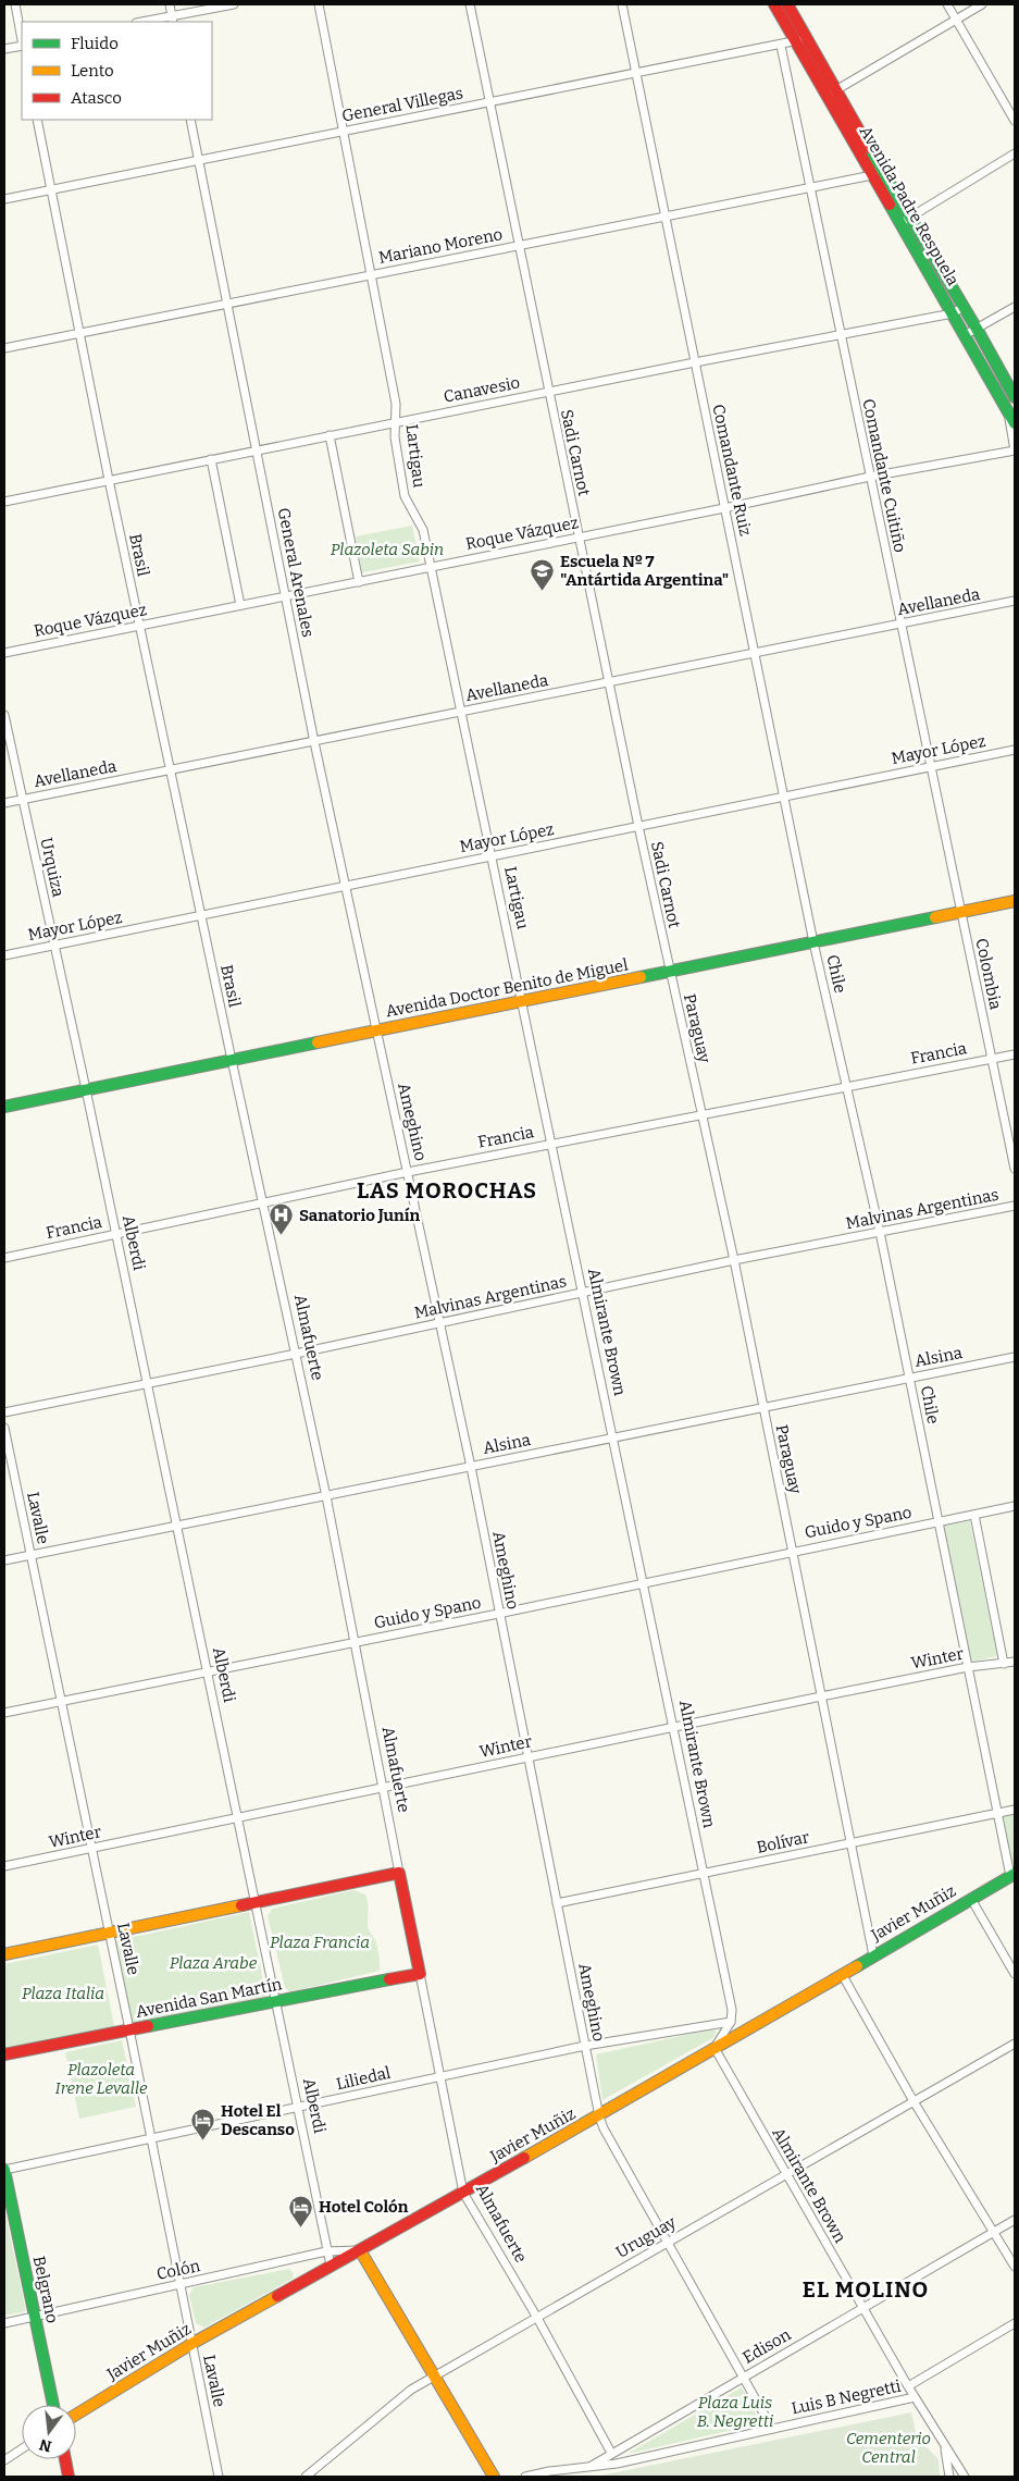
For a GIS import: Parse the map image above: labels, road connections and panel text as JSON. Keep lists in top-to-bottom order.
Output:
{
  "streets": {
    "main road": [
      "Avenida Padre Respuela",
      "Avenida Doctor Benito de Miguel",
      "Almafuerte",
      "Javier Muñiz",
      "Avenida San Martín",
      "Belgrano"
    ],
    "street": [
      "General Villegas",
      "Mariano Moreno",
      "Canavesio",
      "Sadi Carnot",
      "Lartigau",
      "Comandante Ruiz",
      "Comandante Cuitiño",
      "Roque Vázquez",
      "Brasil",
      "General Arenales",
      "Avellaneda",
      "Mayor López",
      "Urquiza",
      "Chile",
      "Colombia",
      "Paraguay",
      "Francia",
      "Ameghino",
      "Malvinas Argentinas",
      "Alberdi",
      "Almirante Brown",
      "Alsina",
      "Lavalle",
      "Guido y Spano",
      "Winter",
      "Bolívar",
      "Liliedal",
      "Uruguay",
      "Colón",
      "Edison",
      "Luis B Negretti"
    ]
  },
  "crossings": [
    ["General Villegas", "Avenida Padre Respuela"],
    ["General Villegas", "Sadi Carnot"],
    ["General Villegas", "Lartigau"],
    ["General Villegas", "Comandante Ruiz"],
    ["General Villegas", "Comandante Cuitiño"],
    ["General Villegas", "Brasil"],
    ["General Villegas", "General Arenales"],
    ["Avenida Padre Respuela", "Mariano Moreno"],
    ["Avenida Padre Respuela", "Canavesio"],
    ["Mariano Moreno", "Sadi Carnot"],
    ["Mariano Moreno", "Lartigau"],
    ["Mariano Moreno", "Comandante Ruiz"],
    ["Mariano Moreno", "Comandante Cuitiño"],
    ["Mariano Moreno", "Brasil"],
    ["Mariano Moreno", "General Arenales"],
    ["Canavesio", "Sadi Carnot"],
    ["Canavesio", "Lartigau"],
    ["Canavesio", "Comandante Ruiz"],
    ["Canavesio", "Comandante Cuitiño"],
    ["Canavesio", "Brasil"],
    ["Canavesio", "General Arenales"],
    ["Sadi Carnot", "Roque Vázquez"],
    ["Sadi Carnot", "Avellaneda"],
    ["Sadi Carnot", "Mayor López"],
    ["Sadi Carnot", "Avenida Doctor Benito de Miguel"],
    ["Sadi Carnot", "Paraguay"],
    ["Lartigau", "Roque Vázquez"],
    ["Lartigau", "Avellaneda"],
    ["Lartigau", "Mayor López"],
    ["Lartigau", "Avenida Doctor Benito de Miguel"],
    ["Lartigau", "Almirante Brown"],
    ["Comandante Ruiz", "Roque Vázquez"],
    ["Comandante Ruiz", "Avellaneda"],
    ["Comandante Ruiz", "Mayor López"],
    ["Comandante Ruiz", "Chile"],
    ["Comandante Ruiz", "Avenida Doctor Benito de Miguel"],
    ["Comandante Cuitiño", "Roque Vázquez"],
    ["Comandante Cuitiño", "Avellaneda"],
    ["Comandante Cuitiño", "Mayor López"],
    ["Comandante Cuitiño", "Colombia"],
    ["Comandante Cuitiño", "Avenida Doctor Benito de Miguel"],
    ["Roque Vázquez", "Brasil"],
    ["Roque Vázquez", "General Arenales"],
    ["Brasil", "Avellaneda"],
    ["Brasil", "Mayor López"],
    ["Brasil", "Avenida Doctor Benito de Miguel"],
    ["Brasil", "Almafuerte"],
    ["General Arenales", "Avellaneda"],
    ["General Arenales", "Mayor López"],
    ["General Arenales", "Avenida Doctor Benito de Miguel"],
    ["General Arenales", "Ameghino"],
    ["Avellaneda", "Urquiza"],
    ["Mayor López", "Urquiza"],
    ["Urquiza", "Avenida Doctor Benito de Miguel"],
    ["Urquiza", "Alberdi"],
    ["Chile", "Avenida Doctor Benito de Miguel"],
    ["Chile", "Francia"],
    ["Chile", "Malvinas Argentinas"],
    ["Chile", "Alsina"],
    ["Chile", "Guido y Spano"],
    ["Chile", "Winter"],
    ["Chile", "Bolívar"],
    ["Chile", "Javier Muñiz"],
    ["Colombia", "Avenida Doctor Benito de Miguel"],
    ["Colombia", "Francia"],
    ["Avenida Doctor Benito de Miguel", "Paraguay"],
    ["Avenida Doctor Benito de Miguel", "Ameghino"],
    ["Avenida Doctor Benito de Miguel", "Alberdi"],
    ["Avenida Doctor Benito de Miguel", "Almirante Brown"],
    ["Avenida Doctor Benito de Miguel", "Almafuerte"],
    ["Paraguay", "Francia"],
    ["Paraguay", "Malvinas Argentinas"],
    ["Paraguay", "Alsina"],
    ["Paraguay", "Guido y Spano"],
    ["Paraguay", "Winter"],
    ["Paraguay", "Bolívar"],
    ["Paraguay", "Javier Muñiz"],
    ["Francia", "Ameghino"],
    ["Francia", "Alberdi"],
    ["Francia", "Almirante Brown"],
    ["Francia", "Almafuerte"],
    ["Ameghino", "Malvinas Argentinas"],
    ["Ameghino", "Alsina"],
    ["Ameghino", "Guido y Spano"],
    ["Ameghino", "Winter"],
    ["Ameghino", "Bolívar"],
    ["Ameghino", "Javier Muñiz"],
    ["Ameghino", "Liliedal"],
    ["Ameghino", "Uruguay"],
    ["Ameghino", "Edison"],
    ["Ameghino", "Luis B Negretti"],
    ["Malvinas Argentinas", "Alberdi"],
    ["Malvinas Argentinas", "Almirante Brown"],
    ["Malvinas Argentinas", "Almafuerte"],
    ["Alberdi", "Alsina"],
    ["Alberdi", "Guido y Spano"],
    ["Alberdi", "Winter"],
    ["Alberdi", "Javier Muñiz"],
    ["Alberdi", "Avenida San Martín"],
    ["Alberdi", "Liliedal"],
    ["Alberdi", "Colón"],
    ["Almirante Brown", "Alsina"],
    ["Almirante Brown", "Guido y Spano"],
    ["Almirante Brown", "Winter"],
    ["Almirante Brown", "Bolívar"],
    ["Almirante Brown", "Javier Muñiz"],
    ["Almirante Brown", "Liliedal"],
    ["Almirante Brown", "Uruguay"],
    ["Almirante Brown", "Edison"],
    ["Almirante Brown", "Luis B Negretti"],
    ["Almafuerte", "Alsina"],
    ["Almafuerte", "Guido y Spano"],
    ["Almafuerte", "Winter"],
    ["Almafuerte", "Javier Muñiz"],
    ["Almafuerte", "Avenida San Martín"],
    ["Almafuerte", "Liliedal"],
    ["Almafuerte", "Uruguay"],
    ["Almafuerte", "Edison"],
    ["Alsina", "Lavalle"],
    ["Lavalle", "Guido y Spano"],
    ["Lavalle", "Winter"],
    ["Lavalle", "Javier Muñiz"],
    ["Lavalle", "Avenida San Martín"],
    ["Lavalle", "Liliedal"],
    ["Lavalle", "Colón"],
    ["Javier Muñiz", "Colón"],
    ["Liliedal", "Belgrano"],
    ["Colón", "Belgrano"],
    ["Edison", "Luis B Negretti"]
  ],
  "districts": ["LAS MOROCHAS", "EL MOLINO"],
  "parks": [
    "Plazoleta Sabin",
    "Plaza Francia",
    "Plaza Arabe",
    "Plaza Italia",
    "Plazoleta Irene Levalle",
    "Plaza Luis B. Negretti",
    "Cementerio Central"
  ],
  "places": {
    "school or university": ["Escuela Nº 7 \"Antártida Argentina\""],
    "hospital": ["Sanatorio Junín"],
    "hotel": ["Hotel El Descanso", "Hotel Colón"]
  },
  "legend": ["Fluido", "Lento", "Atasco"],
  "north": "bottom"
}
